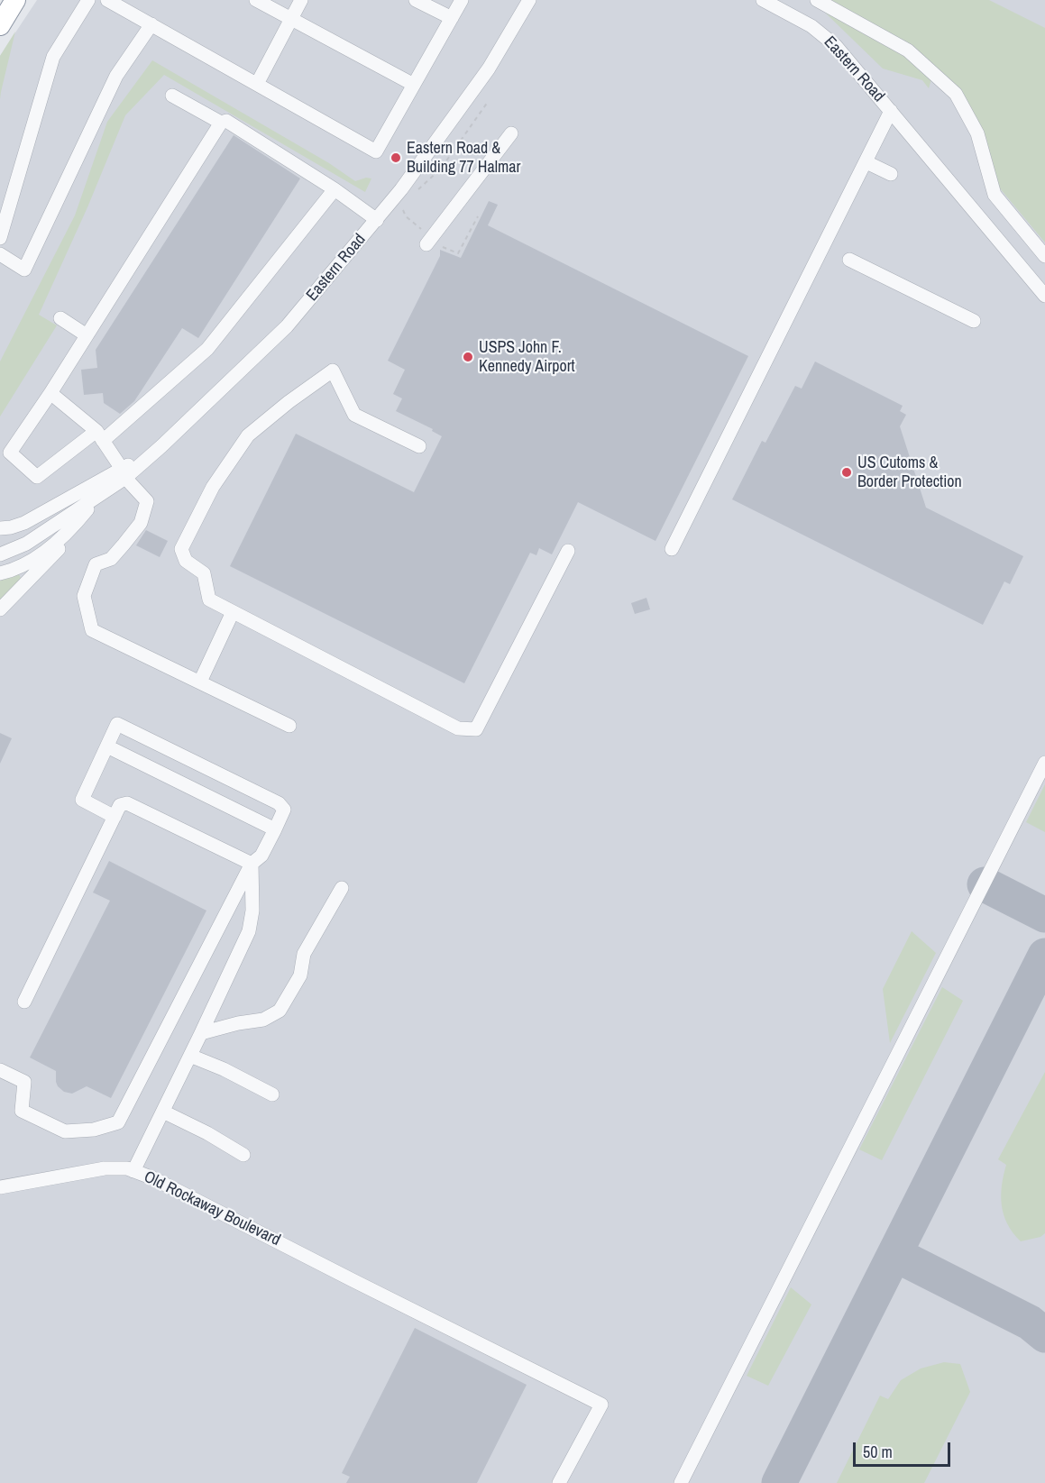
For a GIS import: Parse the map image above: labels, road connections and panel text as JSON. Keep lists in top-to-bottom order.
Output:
{
  "streets": {
    "street": ["Eastern Road", "Old Rockaway Boulevard"]
  },
  "places": ["Eastern Road & Building 77 Halmar", "USPS John F. Kennedy Airport", "US Cutoms & Border Protection"],
  "scale_bar": "50 m"
}
